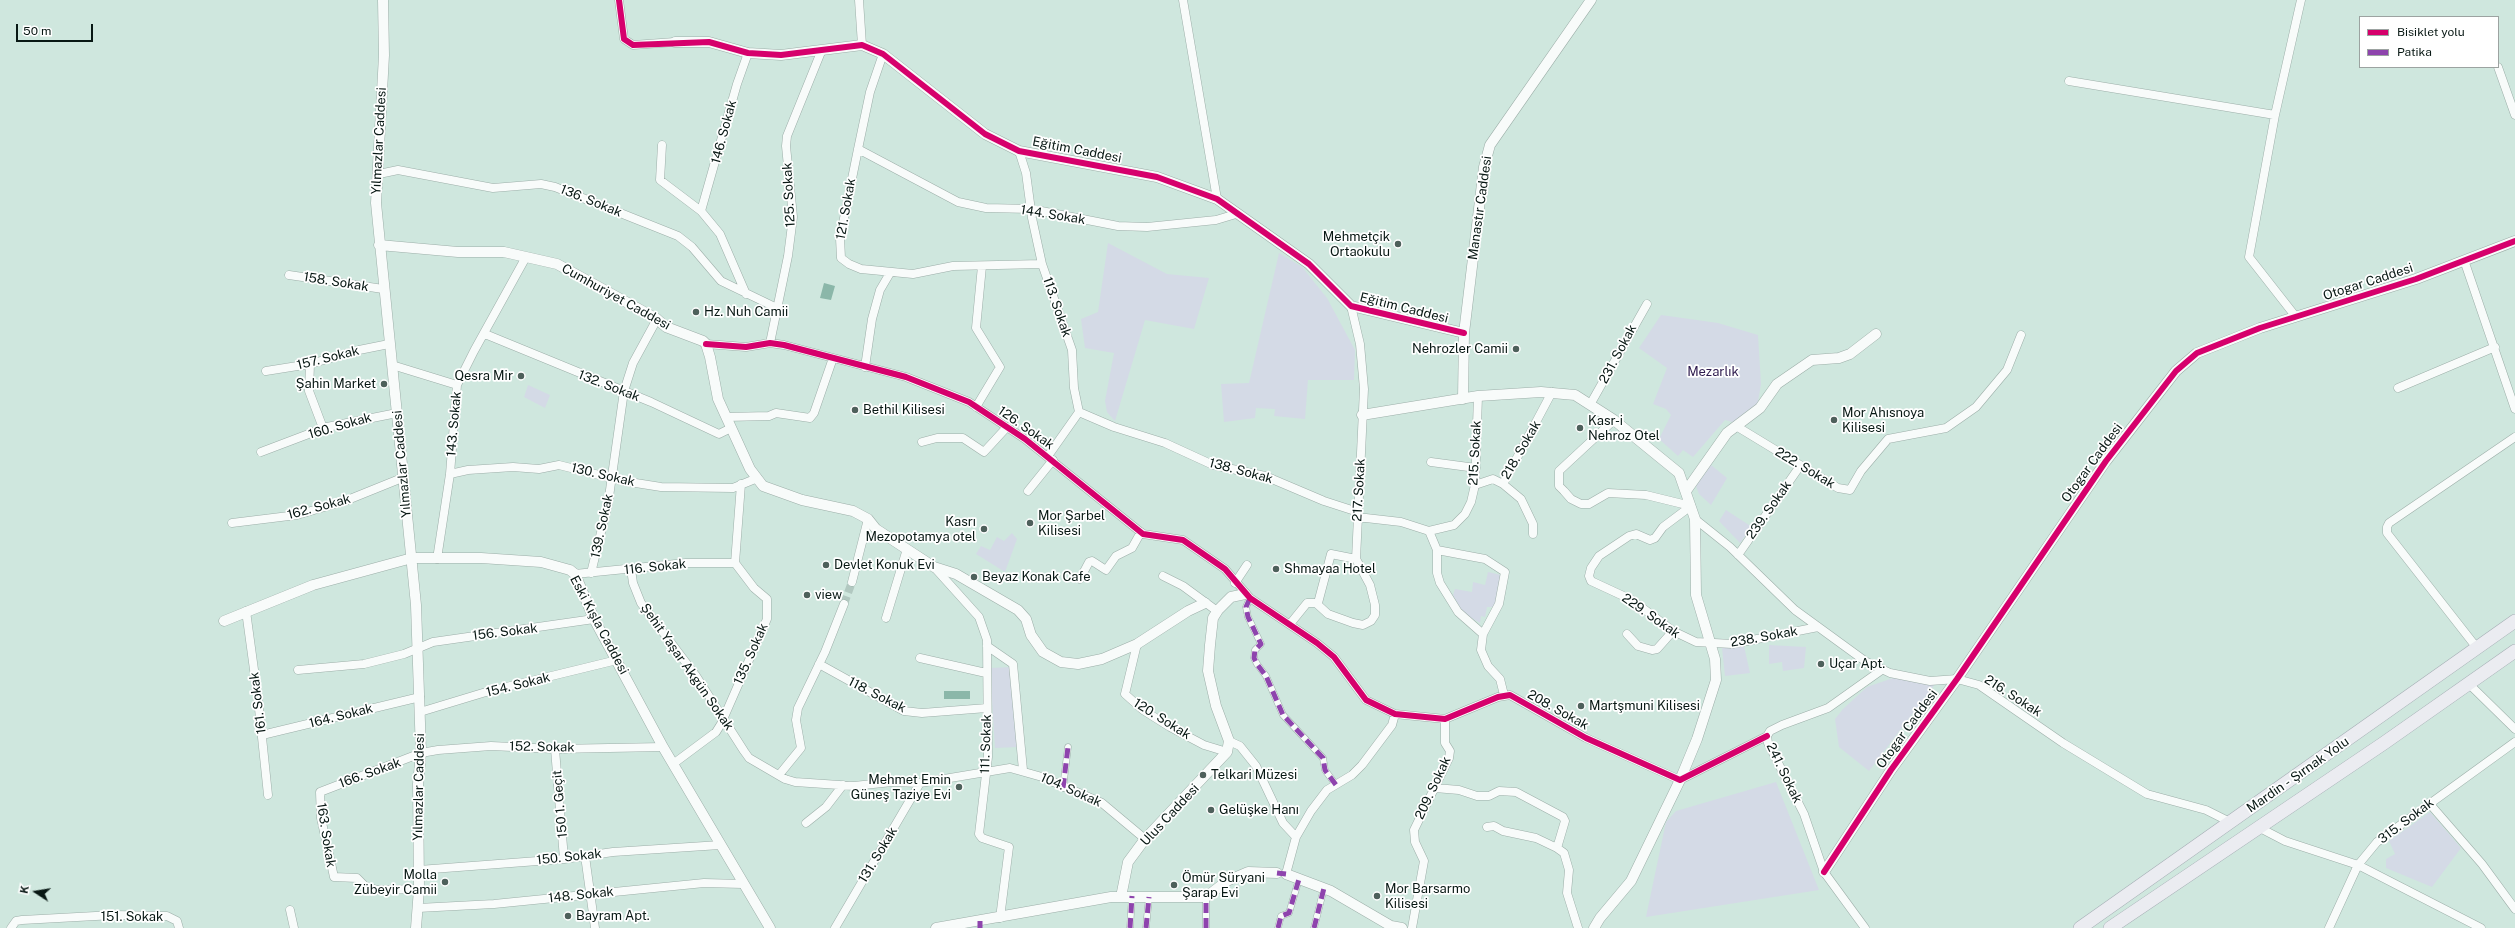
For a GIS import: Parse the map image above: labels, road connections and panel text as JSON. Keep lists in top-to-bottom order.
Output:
{
  "streets": {
    "main road": ["Mardin - Şırnak Yolu"],
    "street": [
      "146. Sokak",
      "Yılmazlar Caddesi",
      "Eğitim Caddesi",
      "125. Sokak",
      "136. Sokak",
      "Manastır Caddesi",
      "121. Sokak",
      "144. Sokak",
      "158. Sokak",
      "Otogar Caddesi",
      "Cumhuriyet Caddesi",
      "113. Sokak",
      "231. Sokak",
      "157. Sokak",
      "132. Sokak",
      "143. Sokak",
      "160. Sokak",
      "126. Sokak",
      "218. Sokak",
      "215. Sokak",
      "222. Sokak",
      "138. Sokak",
      "130. Sokak",
      "217. Sokak",
      "162. Sokak",
      "239. Sokak",
      "139. Sokak",
      "116. Sokak",
      "229. Sokak",
      "Eski Kışla Caddesi",
      "156. Sokak",
      "238. Sokak",
      "135. Sokak",
      "Şehit Yaşar Akgün Sokak",
      "154. Sokak",
      "118. Sokak",
      "216. Sokak",
      "161. Sokak",
      "208. Sokak",
      "164. Sokak",
      "120. Sokak",
      "111. Sokak",
      "152. Sokak",
      "166. Sokak",
      "241. Sokak",
      "209. Sokak",
      "104. Sokak",
      "150 1. Geçit",
      "Ulus Caddesi",
      "315. Sokak",
      "163. Sokak",
      "131. Sokak",
      "150. Sokak",
      "148. Sokak",
      "151. Sokak"
    ]
  },
  "crossings": [
    ["Yılmazlar Caddesi", "136. Sokak"],
    ["Yılmazlar Caddesi", "158. Sokak"],
    ["Yılmazlar Caddesi", "Cumhuriyet Caddesi"],
    ["Yılmazlar Caddesi", "157. Sokak"],
    ["Yılmazlar Caddesi", "160. Sokak"],
    ["Yılmazlar Caddesi", "162. Sokak"],
    ["Yılmazlar Caddesi", "Eski Kışla Caddesi"],
    ["Yılmazlar Caddesi", "156. Sokak"],
    ["Yılmazlar Caddesi", "154. Sokak"],
    ["Yılmazlar Caddesi", "164. Sokak"],
    ["Yılmazlar Caddesi", "152. Sokak"],
    ["Yılmazlar Caddesi", "166. Sokak"],
    ["Yılmazlar Caddesi", "163. Sokak"],
    ["Yılmazlar Caddesi", "150. Sokak"],
    ["Yılmazlar Caddesi", "148. Sokak"],
    ["Eğitim Caddesi", "Manastır Caddesi"],
    ["Eğitim Caddesi", "121. Sokak"],
    ["Eğitim Caddesi", "144. Sokak"],
    ["Eğitim Caddesi", "113. Sokak"],
    ["Eğitim Caddesi", "217. Sokak"],
    ["125. Sokak", "136. Sokak"],
    ["125. Sokak", "126. Sokak"],
    ["121. Sokak", "144. Sokak"],
    ["121. Sokak", "113. Sokak"],
    ["144. Sokak", "113. Sokak"],
    ["Otogar Caddesi", "216. Sokak"],
    ["Otogar Caddesi", "241. Sokak"],
    ["Cumhuriyet Caddesi", "143. Sokak"],
    ["Cumhuriyet Caddesi", "126. Sokak"],
    ["Cumhuriyet Caddesi", "139. Sokak"],
    ["113. Sokak", "138. Sokak"],
    ["132. Sokak", "143. Sokak"],
    ["132. Sokak", "139. Sokak"],
    ["143. Sokak", "130. Sokak"],
    ["143. Sokak", "Eski Kışla Caddesi"],
    ["218. Sokak", "215. Sokak"],
    ["222. Sokak", "239. Sokak"],
    ["138. Sokak", "217. Sokak"],
    ["130. Sokak", "139. Sokak"],
    ["239. Sokak", "216. Sokak"],
    ["139. Sokak", "116. Sokak"],
    ["116. Sokak", "Eski Kışla Caddesi"],
    ["116. Sokak", "135. Sokak"],
    ["116. Sokak", "Şehit Yaşar Akgün Sokak"],
    ["229. Sokak", "238. Sokak"],
    ["Eski Kışla Caddesi", "156. Sokak"],
    ["Eski Kışla Caddesi", "135. Sokak"],
    ["Eski Kışla Caddesi", "154. Sokak"],
    ["Eski Kışla Caddesi", "161. Sokak"],
    ["Eski Kışla Caddesi", "152. Sokak"],
    ["Eski Kışla Caddesi", "150. Sokak"],
    ["Eski Kışla Caddesi", "148. Sokak"],
    ["238. Sokak", "216. Sokak"],
    ["135. Sokak", "Şehit Yaşar Akgün Sokak"],
    ["Şehit Yaşar Akgün Sokak", "111. Sokak"],
    ["Şehit Yaşar Akgün Sokak", "104. Sokak"],
    ["Şehit Yaşar Akgün Sokak", "131. Sokak"],
    ["118. Sokak", "111. Sokak"],
    ["216. Sokak", "241. Sokak"],
    ["216. Sokak", "Mardin - Şırnak Yolu"],
    ["161. Sokak", "164. Sokak"],
    ["120. Sokak", "Ulus Caddesi"],
    ["111. Sokak", "104. Sokak"],
    ["152. Sokak", "166. Sokak"],
    ["152. Sokak", "150 1. Geçit"],
    ["166. Sokak", "163. Sokak"],
    ["104. Sokak", "Ulus Caddesi"],
    ["150 1. Geçit", "150. Sokak"]
  ],
  "parks": ["Mezarlık"],
  "places": [
    "Mehmetçik Ortaokulu",
    "Hz. Nuh Camii",
    "Nehrozler Camii",
    "Qesra Mir",
    "Şahin Market",
    "Bethil Kilisesi",
    "Mor Ahısnoya Kilisesi",
    "Kasr-i Nehroz Otel",
    "Mor Şarbel Kilisesi",
    "Kasrı Mezopotamya otel",
    "Devlet Konuk Evi",
    "Shmayaa Hotel",
    "Beyaz Konak Cafe",
    "view",
    "Uçar Apt.",
    "Martşmuni Kilisesi",
    "Telkari Müzesi",
    "Mehmet Emin Güneş Taziye Evi",
    "Gelüşke Hanı",
    "Molla Zübeyir Camii",
    "Ömür Süryani Şarap Evi",
    "Mor Barsarmo Kilisesi",
    "Bayram Apt."
  ],
  "legend": ["Bisiklet yolu", "Patika"],
  "scale_bar": "50 m",
  "north": "left"
}
